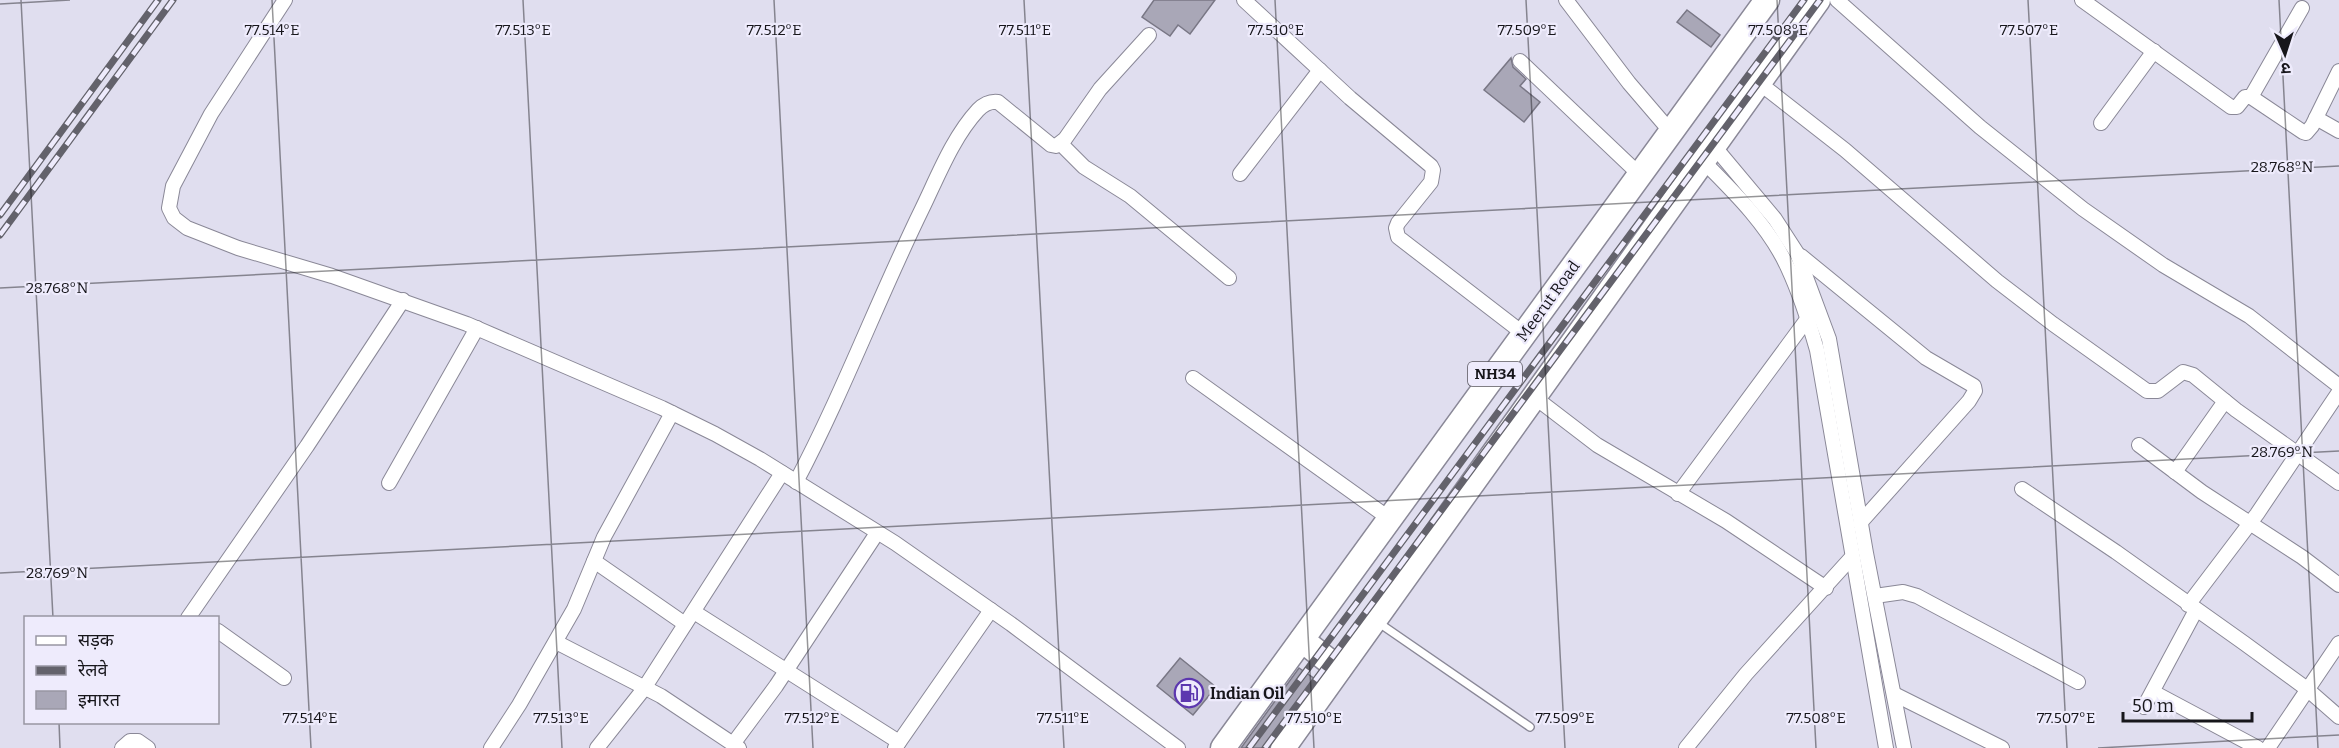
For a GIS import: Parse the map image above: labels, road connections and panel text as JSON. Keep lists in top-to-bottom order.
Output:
{
  "streets": {
    "highway": ["Meerut Road", "NH34"]
  },
  "places": {
    "fuel station": ["Indian Oil"]
  },
  "legend": ["सड़क", "रेलवे", "इमारत"],
  "scale_bar": "50 m",
  "north": "bottom",
  "coordinates": [
    "77.514°E",
    "77.513°E",
    "77.512°E",
    "77.511°E",
    "77.510°E",
    "77.509°E",
    "77.508°E",
    "77.507°E",
    "28.768°N",
    "28.769°N"
  ]
}
